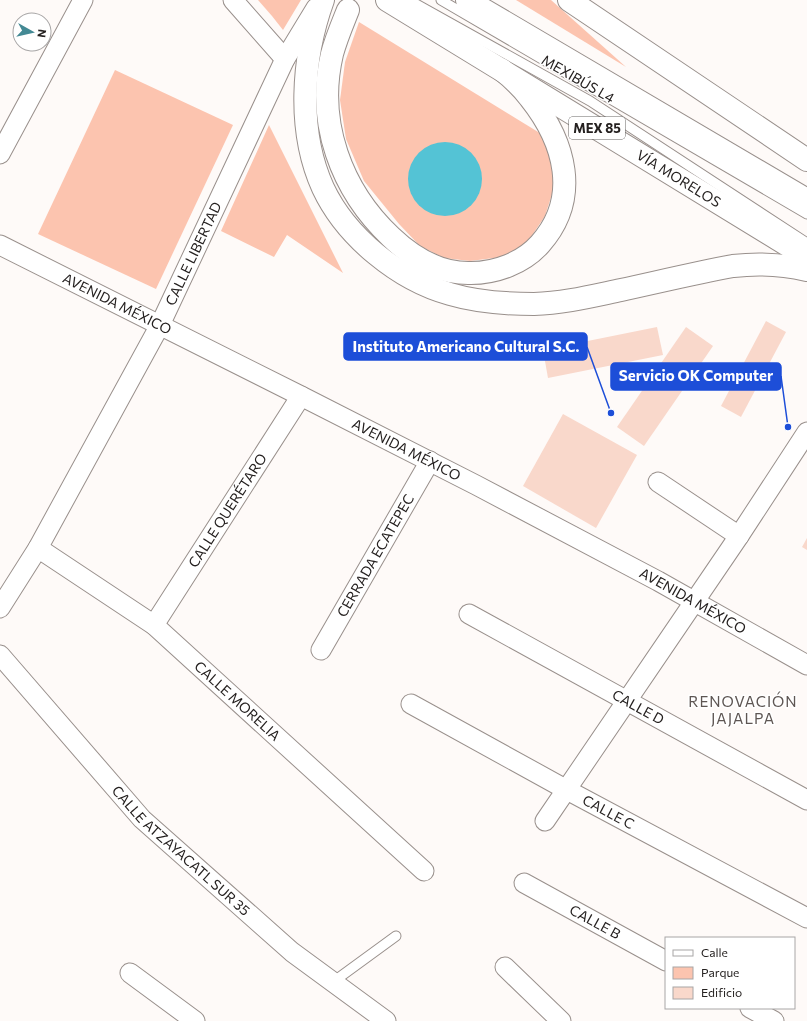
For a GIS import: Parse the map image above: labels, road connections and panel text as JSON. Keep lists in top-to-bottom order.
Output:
{
  "streets": {
    "main road": ["MEX 85", "VÍA MORELOS"],
    "street": [
      "CALLE LIBERTAD",
      "AVENIDA MÉXICO",
      "CALLE QUERÉTARO",
      "CERRADA ECATEPEC",
      "CALLE MORELIA",
      "CALLE D",
      "CALLE C",
      "CALLE ATZAYACATL SUR 35",
      "CALLE B"
    ],
    "lane": ["MEXIBÚS L4"]
  },
  "crossings": [
    ["CALLE LIBERTAD", "AVENIDA MÉXICO"],
    ["CALLE LIBERTAD", "CALLE MORELIA"],
    ["AVENIDA MÉXICO", "CALLE QUERÉTARO"],
    ["AVENIDA MÉXICO", "CERRADA ECATEPEC"],
    ["CALLE QUERÉTARO", "CALLE MORELIA"]
  ],
  "districts": ["RENOVACIÓN JAJALPA"],
  "places": ["Instituto Americano Cultural S.C.", "Servicio OK Computer"],
  "legend": ["Calle", "Parque", "Edificio"],
  "north": "right"
}
